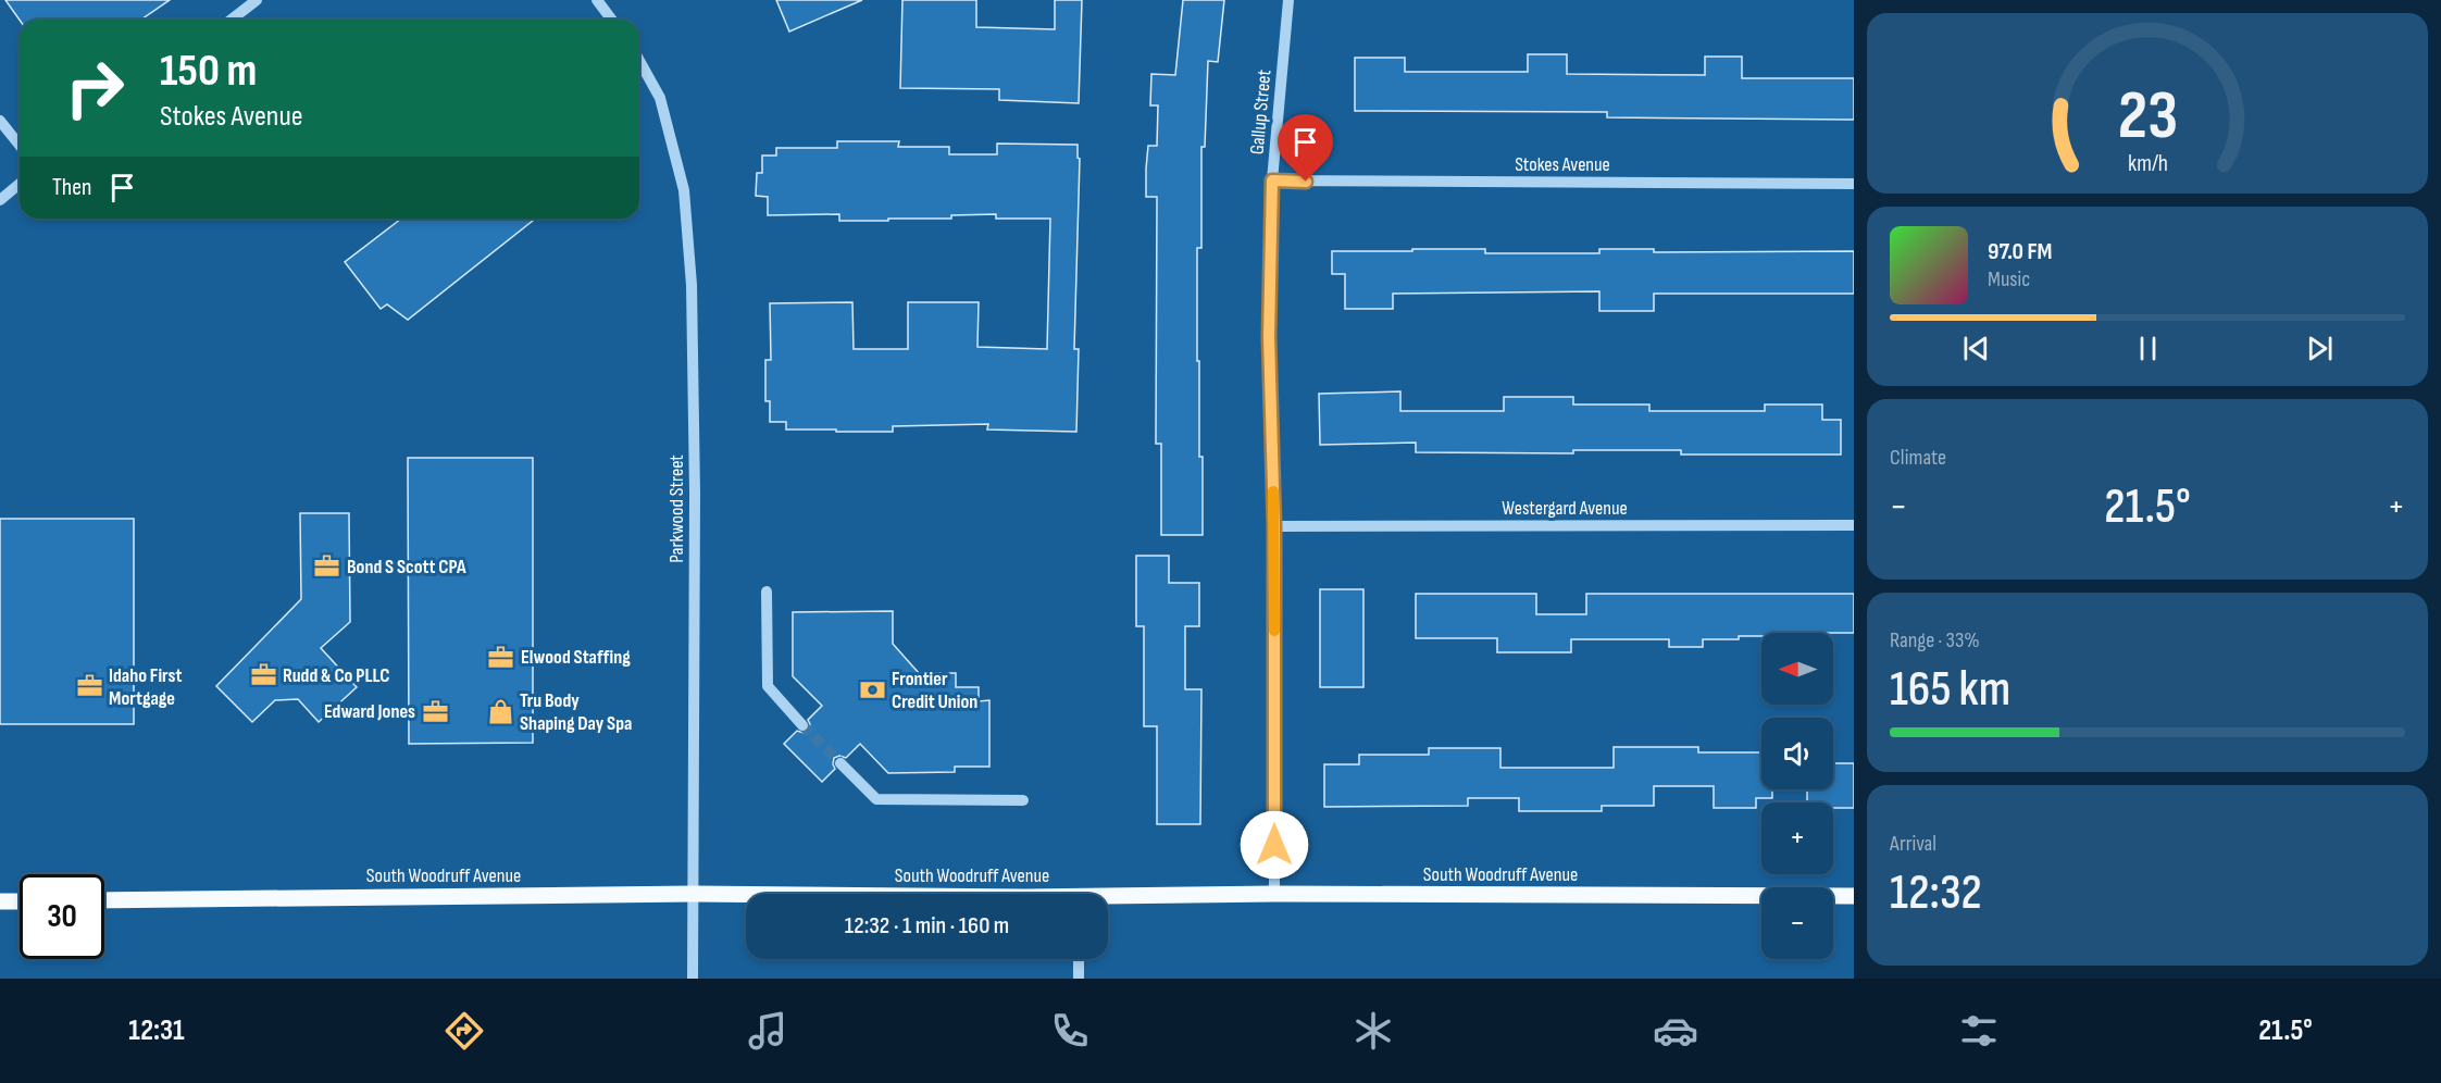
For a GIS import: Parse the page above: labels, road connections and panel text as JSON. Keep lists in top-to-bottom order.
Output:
{
  "streets": {
    "main road": ["South Woodruff Avenue"],
    "street": [
      "Gallup Street",
      "Stokes Avenue",
      "Westergard Avenue",
      "Parkwood Street"
    ]
  },
  "crossings": [
    ["Gallup Street", "Stokes Avenue"],
    ["Gallup Street", "Westergard Avenue"],
    ["Gallup Street", "South Woodruff Avenue"],
    ["Parkwood Street", "South Woodruff Avenue"]
  ],
  "places": {
    "office": [
      "Bond S Scott CPA",
      "Elwood Staffing",
      "Rudd & Co PLLC",
      "Idaho First Mortgage",
      "Edward Jones"
    ],
    "bank": ["Frontier Credit Union"],
    "shop": ["Tru Body Shaping Day Spa"]
  },
  "north": "left",
  "page": {
    "turn": ["150 m", "Stokes Avenue"],
    "then": "Then",
    "song": ["97.0 FM", "Music"],
    "tile": [
      "Climate",
      ["Range · 33%", "165 km"],
      ["Arrival", "12:32"]
    ],
    "heat": ["−", "21.5°", "+"],
    "map_buttons": ["+", "−"],
    "limit": "30",
    "trip": "12:32 · 1 min · 160 m",
    "tabs": ["12:31", "21.5°"],
    "gauge": ["23", "km/h"]
  }
}
